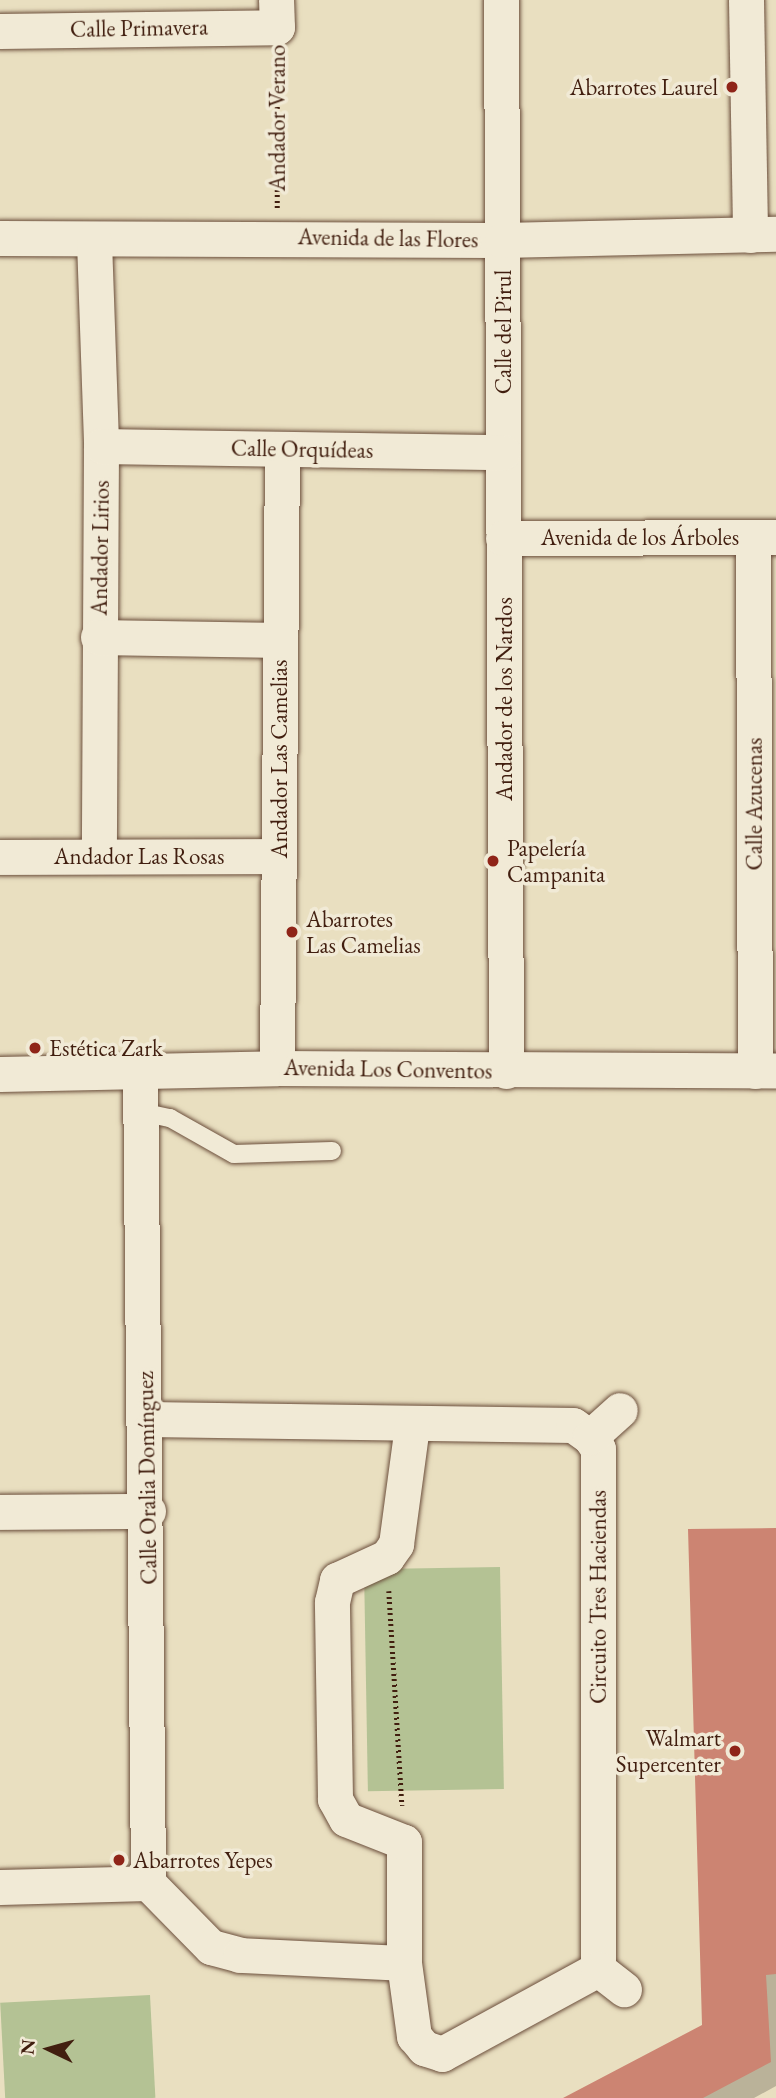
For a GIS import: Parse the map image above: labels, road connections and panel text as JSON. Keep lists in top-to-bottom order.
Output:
{
  "streets": {
    "street": [
      "Calle Primavera",
      "Avenida de las Flores",
      "Calle del Pirul",
      "Calle Orquídeas",
      "Avenida de los Árboles",
      "Andador Lirios",
      "Andador de los Nardos",
      "Andador Las Camelias",
      "Calle Azucenas",
      "Andador Las Rosas",
      "Avenida Los Conventos",
      "Calle Oralia Domínguez",
      "Circuito Tres Haciendas"
    ],
    "path": ["Andador Verano"]
  },
  "crossings": [
    ["Calle Primavera", "Andador Verano"],
    ["Andador Verano", "Avenida de las Flores"],
    ["Avenida de las Flores", "Calle del Pirul"],
    ["Avenida de las Flores", "Andador Lirios"],
    ["Calle del Pirul", "Calle Orquídeas"],
    ["Calle del Pirul", "Avenida de los Árboles"],
    ["Calle del Pirul", "Andador de los Nardos"],
    ["Calle Orquídeas", "Andador Lirios"],
    ["Calle Orquídeas", "Andador Las Camelias"],
    ["Avenida de los Árboles", "Andador de los Nardos"],
    ["Avenida de los Árboles", "Calle Azucenas"],
    ["Andador Lirios", "Andador Las Rosas"],
    ["Andador de los Nardos", "Avenida Los Conventos"],
    ["Andador Las Camelias", "Andador Las Rosas"],
    ["Andador Las Camelias", "Avenida Los Conventos"],
    ["Calle Azucenas", "Avenida Los Conventos"],
    ["Avenida Los Conventos", "Calle Oralia Domínguez"]
  ],
  "places": [
    "Abarrotes Laurel",
    "Papelería Campanita",
    "Abarrotes Las Camelias",
    "Estética Zark",
    "Walmart Supercenter",
    "Abarrotes Yepes"
  ],
  "north": "left"
}
